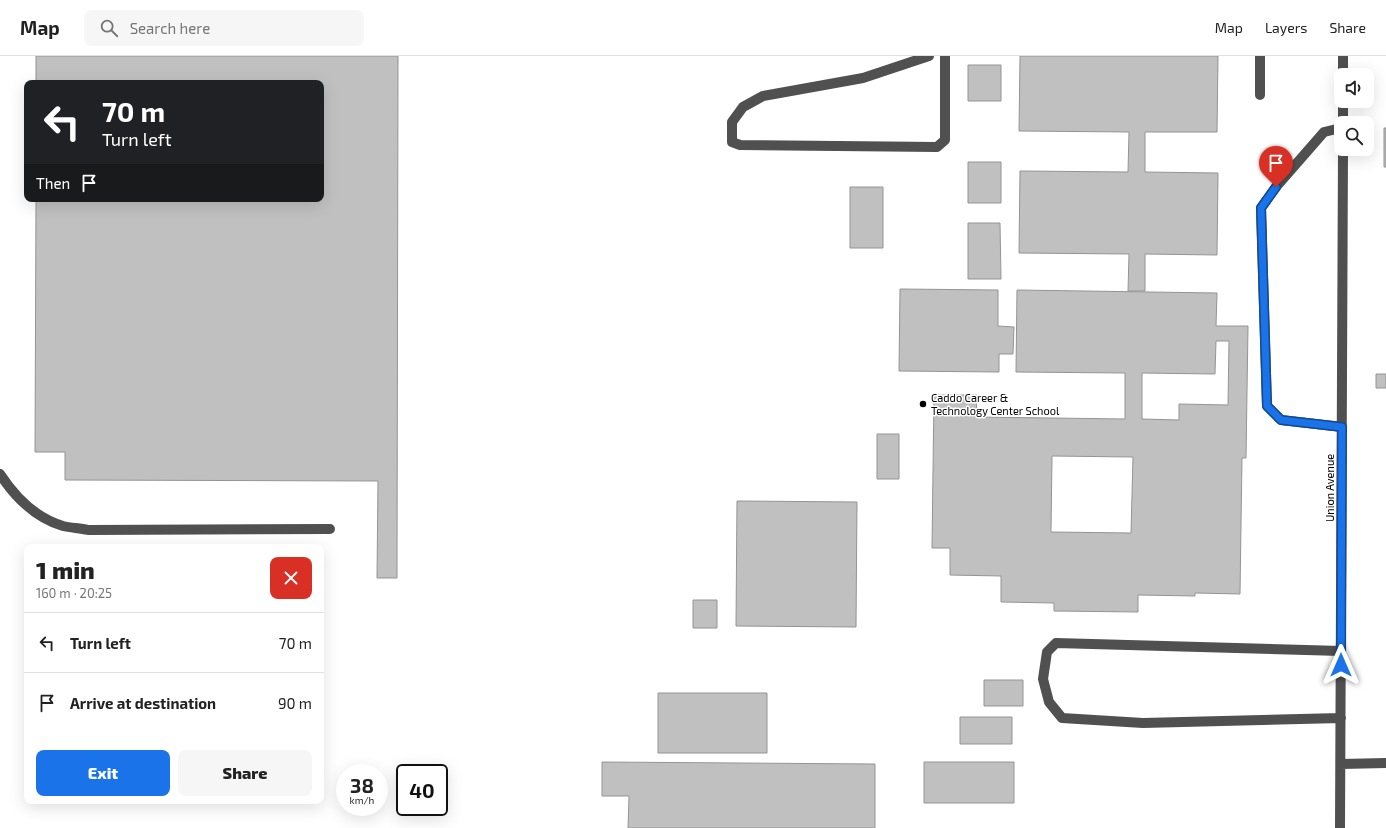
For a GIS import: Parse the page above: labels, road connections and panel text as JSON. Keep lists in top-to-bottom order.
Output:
{
  "streets": {
    "street": ["Union Avenue"]
  },
  "places": ["Caddo Career & Technology Center School"],
  "page": {
    "header": "Map",
    "search": "Search here",
    "nav": ["Map", "Layers", "Share"],
    "turn": ["70 m", "Turn left"],
    "then": "Then",
    "heading": ["1 min", "160 m · 20:25"],
    "list": [
      {
        "name": "Turn left",
        "value": "70 m"
      },
      {
        "name": "Arrive at destination",
        "value": "90 m"
      }
    ],
    "buttons": ["Exit", "Share"],
    "speed": "38 km/h",
    "limit": "40"
  }
}
